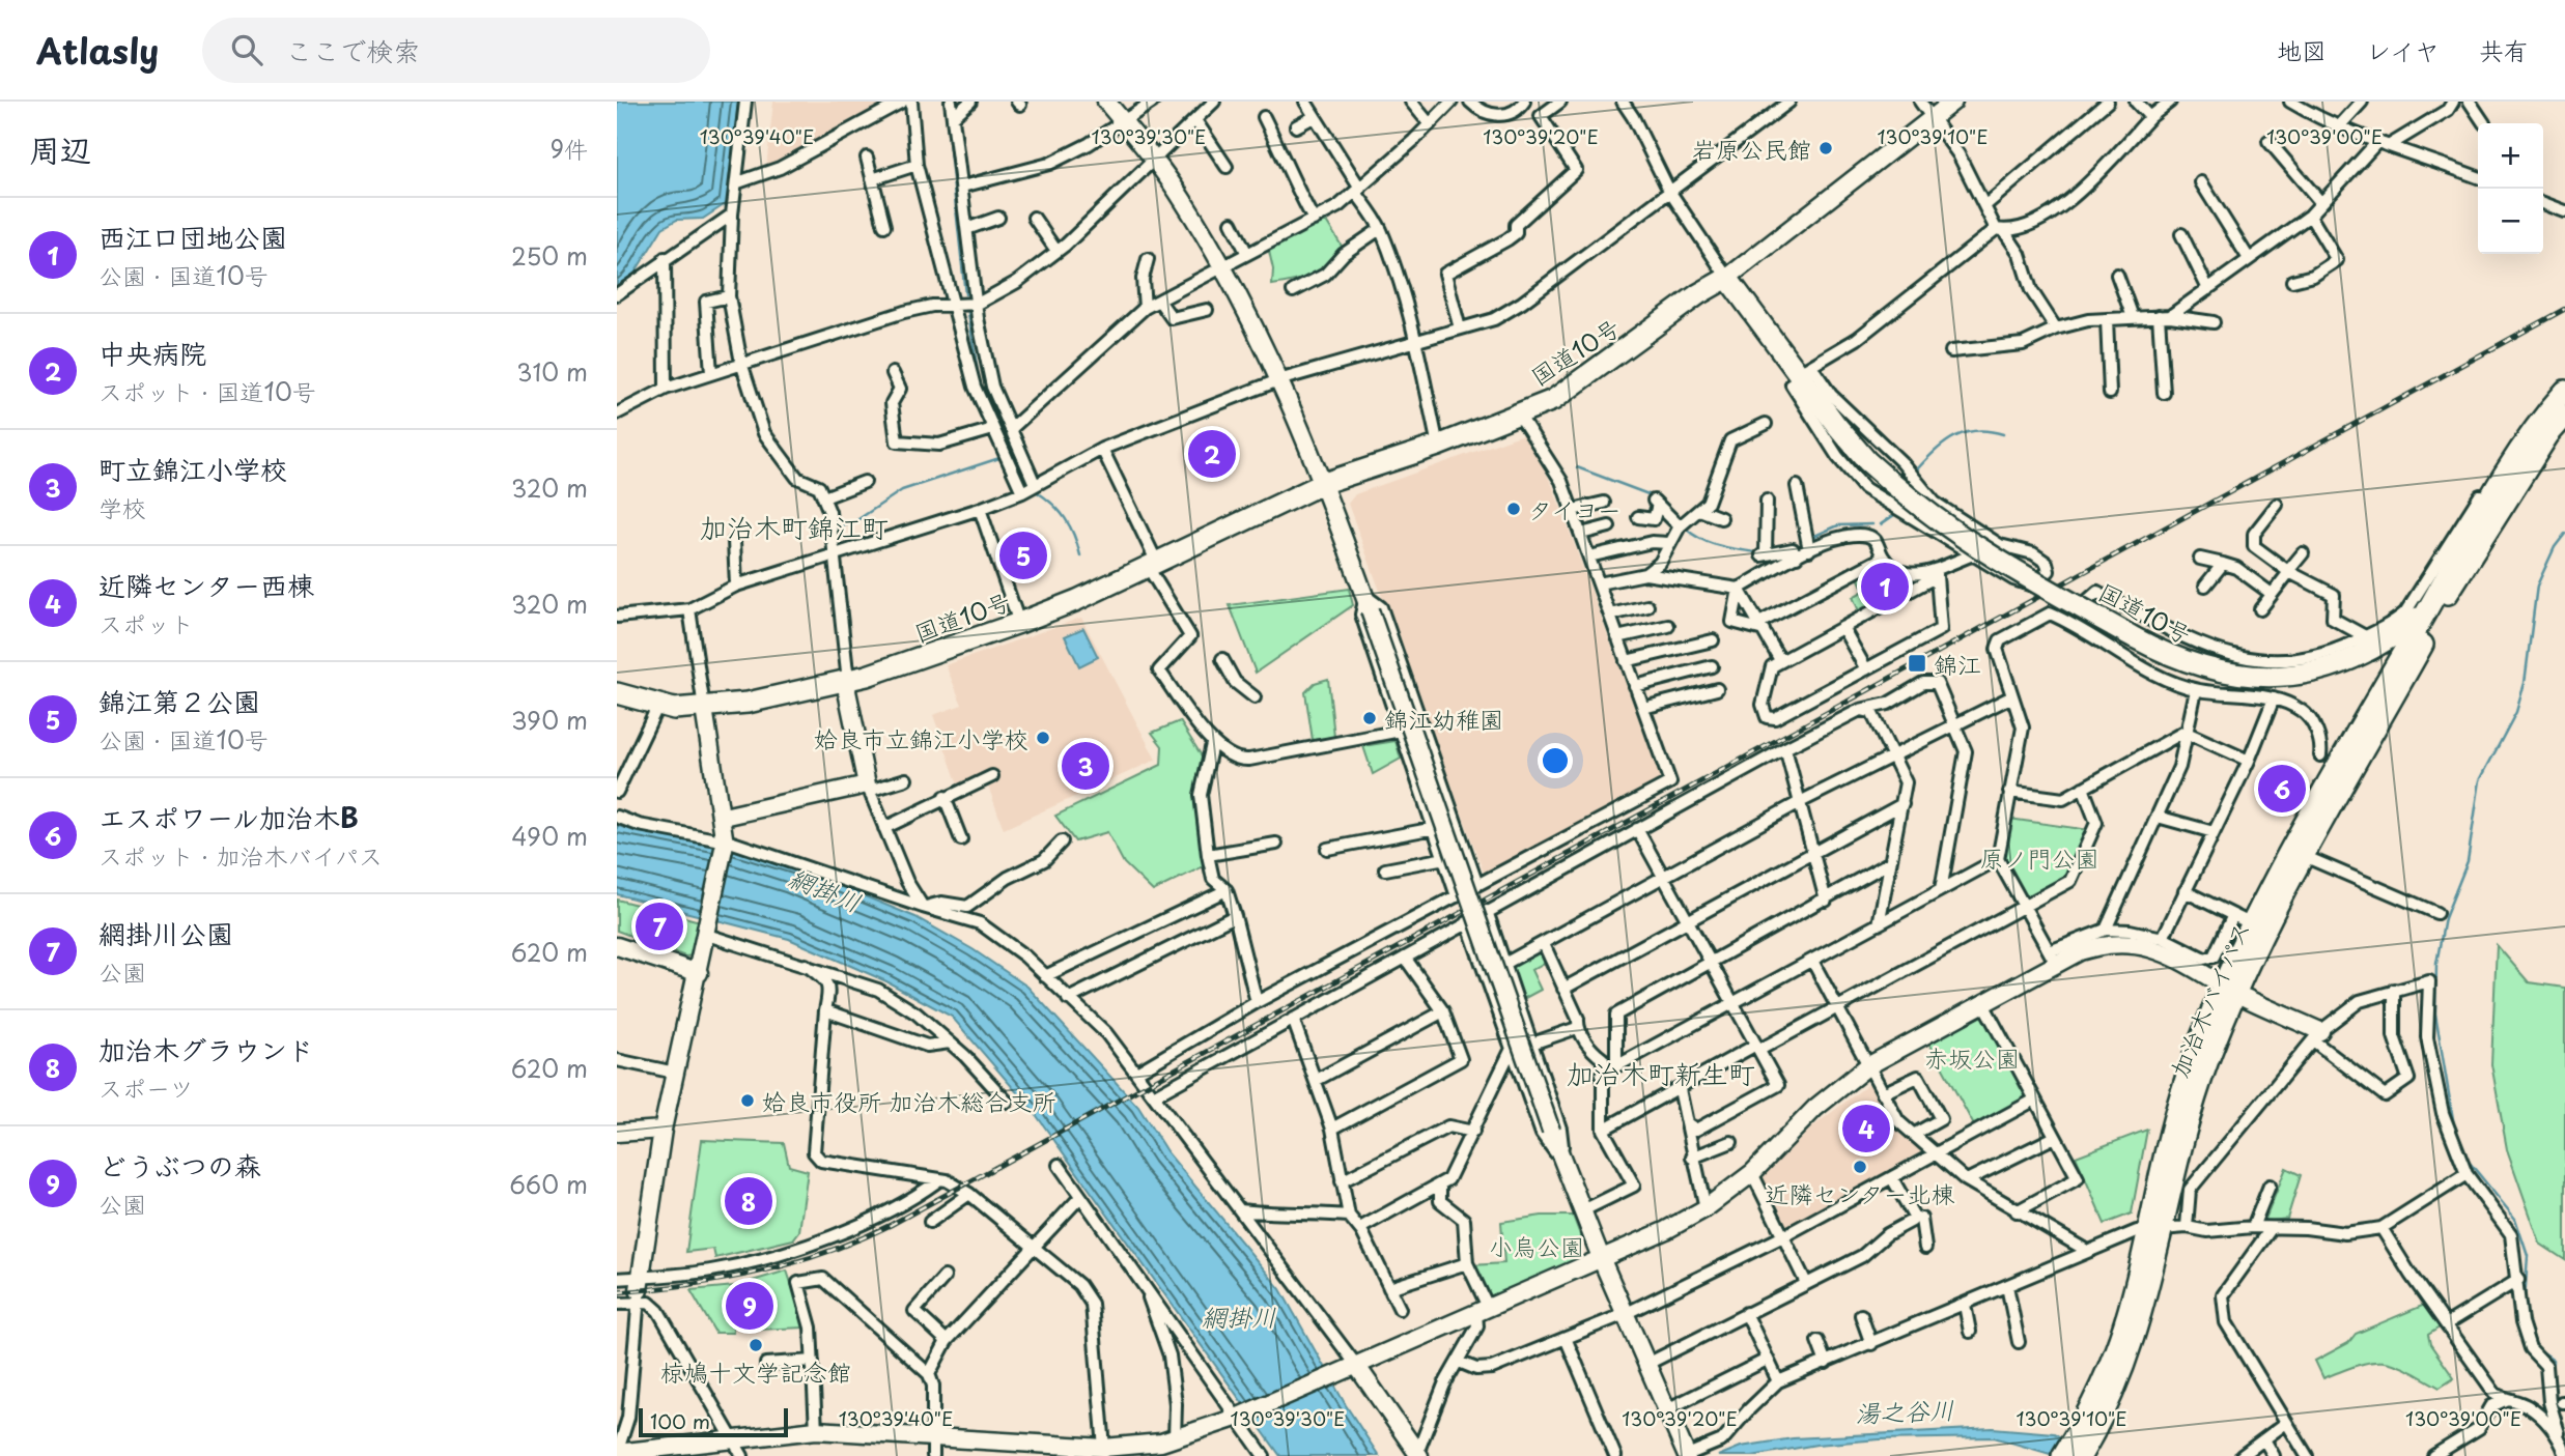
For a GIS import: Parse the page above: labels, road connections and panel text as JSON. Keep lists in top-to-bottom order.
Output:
{
  "streets": {
    "highway": ["国道10号", "加治木バイパス"]
  },
  "crossings": [
    ["国道10号", "加治木バイパス"]
  ],
  "districts": ["加治木町錦江町", "加治木町新生町"],
  "water": ["網掛川", "湯之谷川"],
  "parks": ["原ノ門公園", "赤坂公園", "小烏公園"],
  "places": {
    "other": [
      "岩原公民館",
      "タイヨー",
      "錦江幼稚園",
      "姶良市立錦江小学校",
      "姶良市役所 加治木総合支所",
      "近隣センター北棟",
      "椋鳩十文学記念館"
    ],
    "transit": ["錦江"]
  },
  "scale_bar": "100 m",
  "page": {
    "header": "Atlasly",
    "search": "ここで検索",
    "nav": ["地図", "レイヤ", "共有"],
    "heading": ["周辺", "9件"],
    "map_buttons": ["+", "−"],
    "list": [
      {
        "mark": "1",
        "name": "西江口団地公園",
        "note": "公園 · 国道10号",
        "value": "250 m"
      },
      {
        "mark": "2",
        "name": "中央病院",
        "note": "スポット · 国道10号",
        "value": "310 m"
      },
      {
        "mark": "3",
        "name": "町立錦江小学校",
        "note": "学校",
        "value": "320 m"
      },
      {
        "mark": "4",
        "name": "近隣センター西棟",
        "note": "スポット",
        "value": "320 m"
      },
      {
        "mark": "5",
        "name": "錦江第２公園",
        "note": "公園 · 国道10号",
        "value": "390 m"
      },
      {
        "mark": "6",
        "name": "エスポワール加治木B",
        "note": "スポット · 加治木バイパス",
        "value": "490 m"
      },
      {
        "mark": "7",
        "name": "網掛川公園",
        "note": "公園",
        "value": "620 m"
      },
      {
        "mark": "8",
        "name": "加治木グラウンド",
        "note": "スポーツ",
        "value": "620 m"
      },
      {
        "mark": "9",
        "name": "どうぶつの森",
        "note": "公園",
        "value": "660 m"
      }
    ],
    "pins": [
      "2",
      "5",
      "1",
      "3",
      "6",
      "7",
      "4",
      "8",
      "9"
    ],
    "scale": "100 m"
  },
  "coordinates": [
    "130°39'40\"E",
    "130°39'30\"E",
    "130°39'20\"E",
    "130°39'10\"E",
    "130°39'00\"E"
  ]
}
